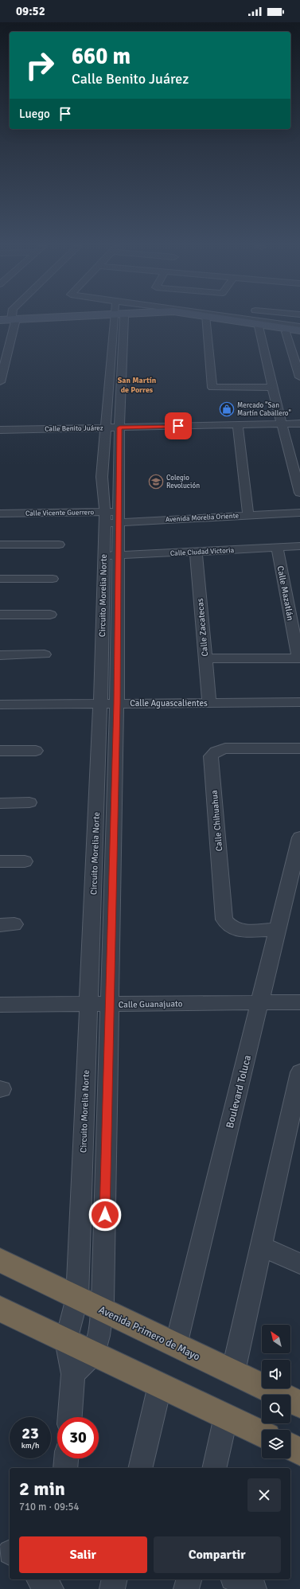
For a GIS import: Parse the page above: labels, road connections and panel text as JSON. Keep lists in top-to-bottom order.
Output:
{
  "streets": {
    "highway": ["Avenida Primero de Mayo"],
    "street": [
      "Calle Benito Juárez",
      "Calle Vicente Guerrero",
      "Avenida Morelia Oriente",
      "Calle Ciudad Victoria",
      "Calle Mazatlán",
      "Circuito Morelia Norte",
      "Calle Zacatecas",
      "Calle Aguascalientes",
      "Calle Chihuahua",
      "Calle Guanajuato",
      "Boulevard Toluca"
    ]
  },
  "crossings": [
    ["Calle Benito Juárez", "Circuito Morelia Norte"],
    ["Calle Vicente Guerrero", "Avenida Morelia Oriente"],
    ["Calle Vicente Guerrero", "Circuito Morelia Norte"],
    ["Avenida Morelia Oriente", "Circuito Morelia Norte"],
    ["Calle Ciudad Victoria", "Calle Mazatlán"],
    ["Calle Ciudad Victoria", "Circuito Morelia Norte"],
    ["Calle Ciudad Victoria", "Calle Zacatecas"],
    ["Circuito Morelia Norte", "Calle Aguascalientes"],
    ["Circuito Morelia Norte", "Calle Guanajuato"],
    ["Circuito Morelia Norte", "Avenida Primero de Mayo"],
    ["Calle Zacatecas", "Calle Aguascalientes"],
    ["Calle Chihuahua", "Boulevard Toluca"],
    ["Calle Guanajuato", "Boulevard Toluca"],
    ["Boulevard Toluca", "Avenida Primero de Mayo"]
  ],
  "districts": ["San Martín de Porres"],
  "places": {
    "shop": ["Mercado \"San Martín Caballero\""],
    "school or university": ["Colegio Revolución"]
  },
  "north": "top left",
  "page": {
    "status": "09:52",
    "turn": ["660 m", "Calle Benito Juárez"],
    "then": "Luego",
    "speed": "23 km/h",
    "limit": "30",
    "heading": ["2 min", "710 m · 09:54"],
    "buttons": ["Salir", "Compartir"]
  }
}
